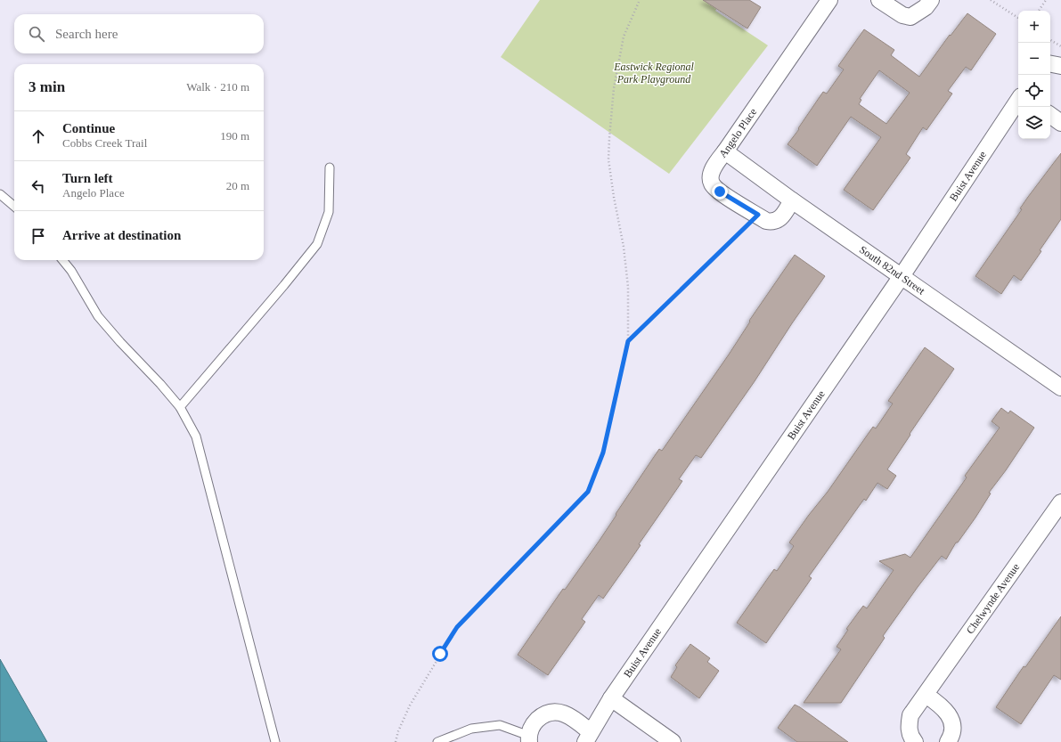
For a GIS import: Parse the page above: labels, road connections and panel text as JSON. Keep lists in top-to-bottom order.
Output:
{
  "streets": {
    "street": [
      "Angelo Place",
      "Buist Avenue",
      "South 82nd Street",
      "Chelwynde Avenue"
    ]
  },
  "crossings": [
    ["Angelo Place", "South 82nd Street"],
    ["Buist Avenue", "South 82nd Street"]
  ],
  "parks": ["Eastwick Regional Park Playground"],
  "page": {
    "map_buttons": ["+", "−"],
    "search": "Search here",
    "heading": ["3 min", "Walk · 210 m"],
    "list": [
      ["Continue", "Cobbs Creek Trail", "190 m"],
      ["Turn left", "Angelo Place", "20 m"],
      "Arrive at destination"
    ]
  }
}
